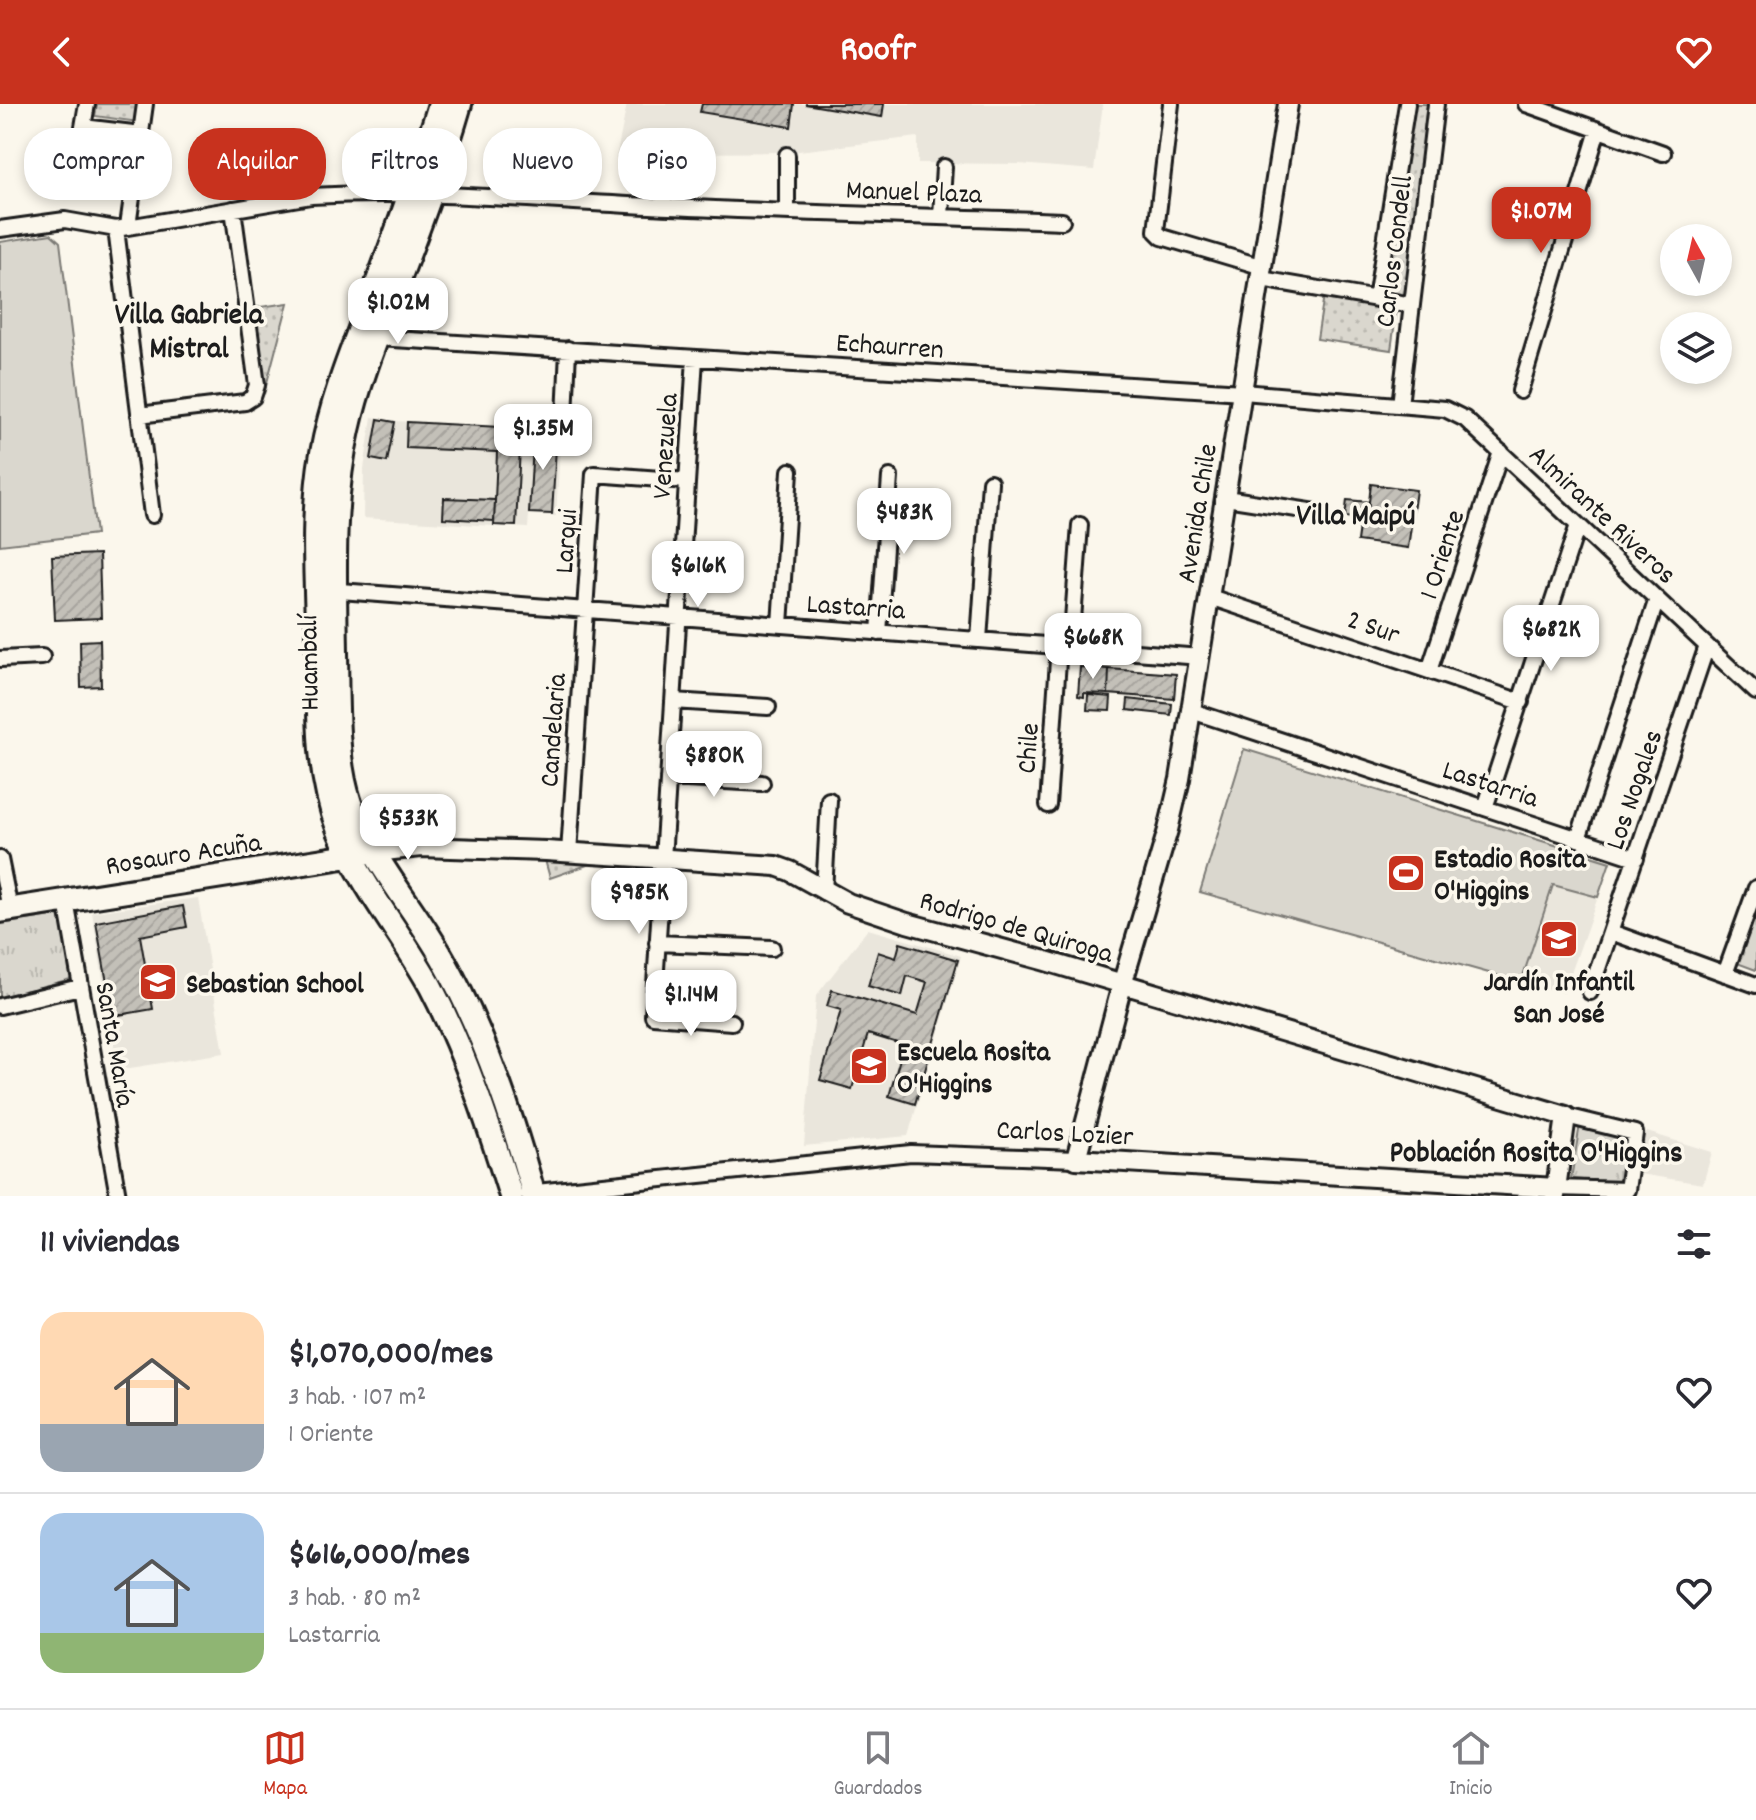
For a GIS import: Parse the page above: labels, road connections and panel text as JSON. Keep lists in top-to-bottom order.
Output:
{
  "streets": {
    "main road": ["Huambalí", "Rosauro Acuña"],
    "street": [
      "Manuel Plaza",
      "Carlos Condell",
      "Echaurren",
      "Venezuela",
      "Avenida Chile",
      "Almirante Riveros",
      "Larqui",
      "1 Oriente",
      "Lastarria",
      "2 Sur",
      "Candelaria",
      "Chile",
      "Los Nogales",
      "Rodrigo de Quiroga",
      "Santa María",
      "Carlos Lozier"
    ]
  },
  "crossings": [
    ["Carlos Condell", "Echaurren"],
    ["Carlos Condell", "Almirante Riveros"],
    ["Echaurren", "Venezuela"],
    ["Echaurren", "Avenida Chile"],
    ["Echaurren", "Almirante Riveros"],
    ["Echaurren", "Huambalí"],
    ["Venezuela", "Larqui"],
    ["Venezuela", "Lastarria"],
    ["Venezuela", "Rodrigo de Quiroga"],
    ["Avenida Chile", "Lastarria"],
    ["Avenida Chile", "2 Sur"],
    ["Avenida Chile", "Rodrigo de Quiroga"],
    ["Avenida Chile", "Carlos Lozier"],
    ["Almirante Riveros", "1 Oriente"],
    ["Almirante Riveros", "Los Nogales"],
    ["Larqui", "Lastarria"],
    ["Larqui", "Candelaria"],
    ["1 Oriente", "2 Sur"],
    ["Lastarria", "Huambalí"],
    ["Lastarria", "Candelaria"],
    ["Lastarria", "Chile"],
    ["Lastarria", "Los Nogales"],
    ["Huambalí", "Rosauro Acuña"],
    ["Huambalí", "Rodrigo de Quiroga"],
    ["Huambalí", "Carlos Lozier"],
    ["Candelaria", "Rodrigo de Quiroga"],
    ["Rosauro Acuña", "Rodrigo de Quiroga"],
    ["Rosauro Acuña", "Santa María"],
    ["Rodrigo de Quiroga", "Carlos Lozier"]
  ],
  "districts": ["Villa Gabriela Mistral", "Villa Maipú", "Población Rosita O'Higgins"],
  "places": {
    "sports": ["Estadio Rosita O'Higgins"],
    "school or university": ["Jardín Infantil San José", "Sebastian School", "Escuela Rosita O'Higgins"]
  },
  "north": "top",
  "page": {
    "header": "Roofr",
    "chip": [
      "Comprar",
      "Alquilar",
      "Filtros",
      "Nuevo",
      "Piso"
    ],
    "price": [
      "$1.07M",
      "$1.02M",
      "$1.35M",
      "$483K",
      "$616K",
      "$682K",
      "$668K",
      "$880K",
      "$533K",
      "$985K",
      "$1.14M"
    ],
    "heading": "11 viviendas",
    "list": [
      {
        "name": "$1,070,000/mes",
        "note": "3 hab. · 107 m² · 1 Oriente"
      },
      {
        "name": "$616,000/mes",
        "note": "3 hab. · 80 m² · Lastarria"
      }
    ],
    "tabs": ["Mapa", "Guardados", "Inicio"]
  }
}
